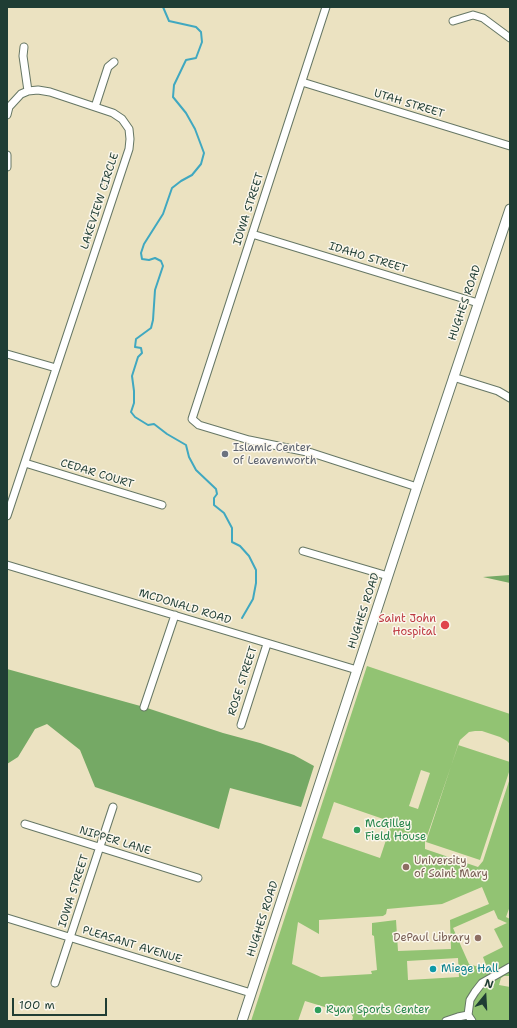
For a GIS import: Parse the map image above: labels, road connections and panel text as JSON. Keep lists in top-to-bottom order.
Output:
{
  "streets": {
    "street": [
      "UTAH STREET",
      "LAKEVIEW CIRCLE",
      "IOWA STREET",
      "IDAHO STREET",
      "HUGHES ROAD",
      "CEDAR COURT",
      "MCDONALD ROAD",
      "ROSE STREET",
      "NIPPER LANE",
      "PLEASANT AVENUE"
    ]
  },
  "crossings": [
    ["UTAH STREET", "IOWA STREET"],
    ["LAKEVIEW CIRCLE", "CEDAR COURT"],
    ["IOWA STREET", "IDAHO STREET"],
    ["IOWA STREET", "HUGHES ROAD"],
    ["IOWA STREET", "NIPPER LANE"],
    ["IOWA STREET", "PLEASANT AVENUE"],
    ["IDAHO STREET", "HUGHES ROAD"],
    ["HUGHES ROAD", "MCDONALD ROAD"],
    ["HUGHES ROAD", "PLEASANT AVENUE"],
    ["MCDONALD ROAD", "ROSE STREET"]
  ],
  "places": [
    "Islamic Center of Leavenworth",
    "Saint John Hospital",
    "McGilley Field House",
    "University of Saint Mary",
    "DePaul Library",
    "Miege Hall",
    "Ryan Sports Center"
  ],
  "scale_bar": "100 m",
  "north": "top"
}
